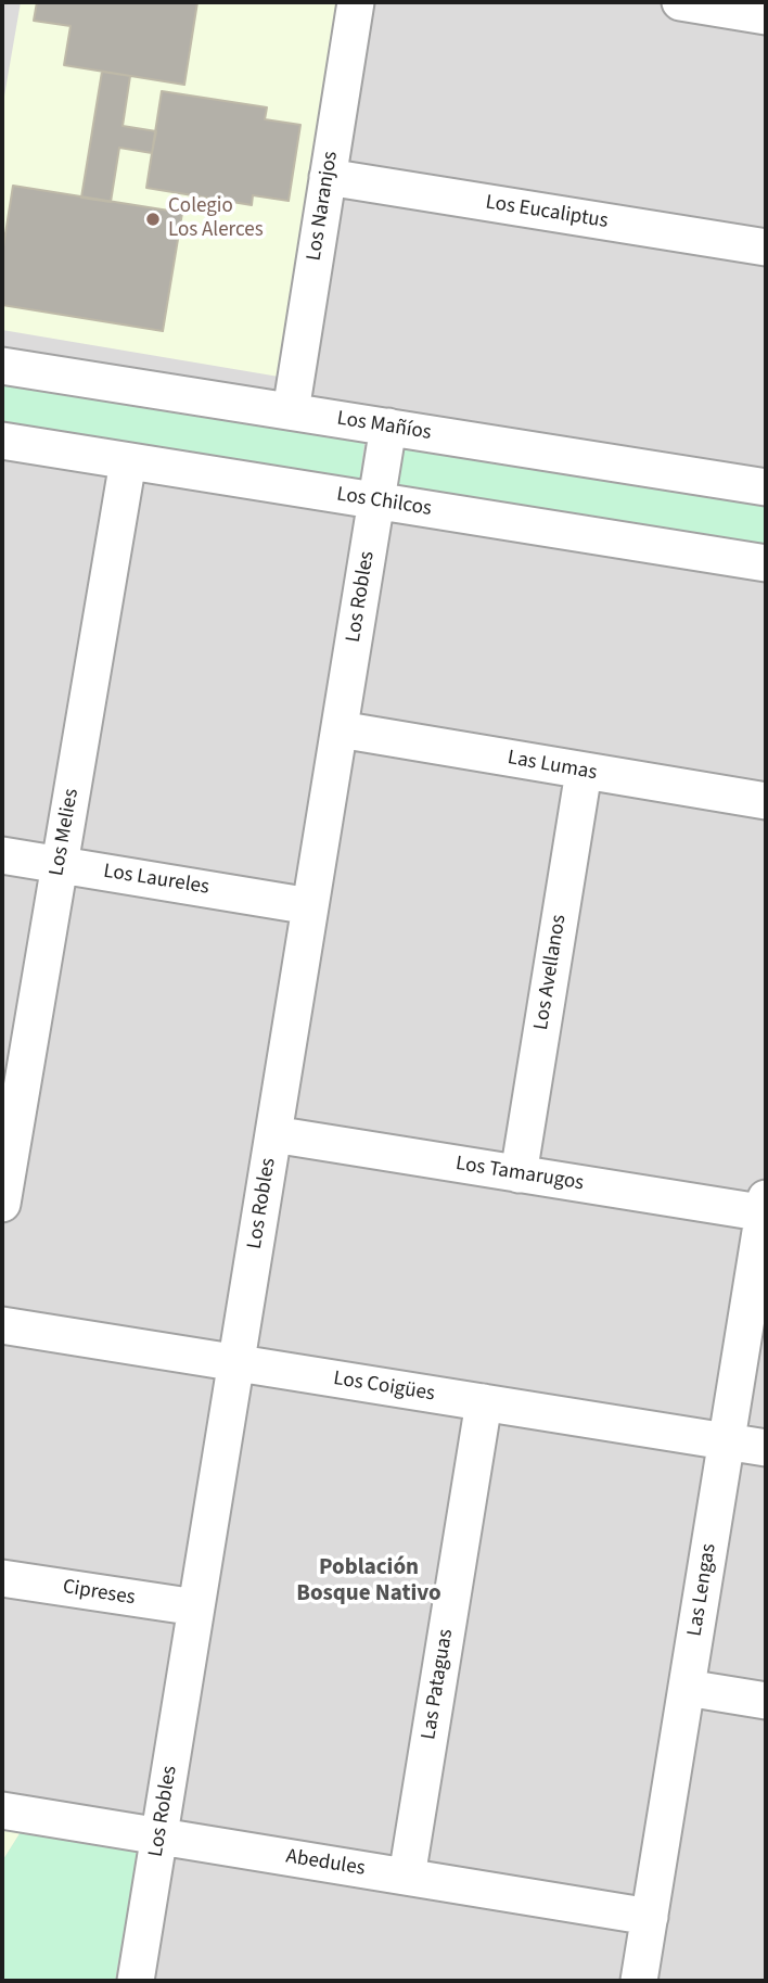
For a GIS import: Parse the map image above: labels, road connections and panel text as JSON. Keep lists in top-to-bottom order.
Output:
{
  "streets": {
    "street": [
      "Los Naranjos",
      "Los Eucaliptus",
      "Los Mañíos",
      "Los Chilcos",
      "Los Robles",
      "Las Lumas",
      "Los Melies",
      "Los Laureles",
      "Los Avellanos",
      "Los Tamarugos",
      "Los Coigües",
      "Las Lengas",
      "Cipreses",
      "Las Pataguas",
      "Abedules"
    ]
  },
  "crossings": [
    ["Los Naranjos", "Los Eucaliptus"],
    ["Los Naranjos", "Los Mañíos"],
    ["Los Mañíos", "Los Robles"],
    ["Los Chilcos", "Los Robles"],
    ["Los Chilcos", "Los Melies"],
    ["Los Robles", "Las Lumas"],
    ["Los Robles", "Los Laureles"],
    ["Los Robles", "Los Tamarugos"],
    ["Los Robles", "Los Coigües"],
    ["Los Robles", "Cipreses"],
    ["Los Robles", "Abedules"],
    ["Las Lumas", "Los Avellanos"],
    ["Los Melies", "Los Laureles"],
    ["Los Avellanos", "Los Tamarugos"],
    ["Los Tamarugos", "Las Lengas"],
    ["Los Coigües", "Las Lengas"],
    ["Los Coigües", "Las Pataguas"],
    ["Las Lengas", "Abedules"],
    ["Las Pataguas", "Abedules"]
  ],
  "districts": ["Población Bosque Nativo"],
  "places": ["Colegio Los Alerces"]
}
